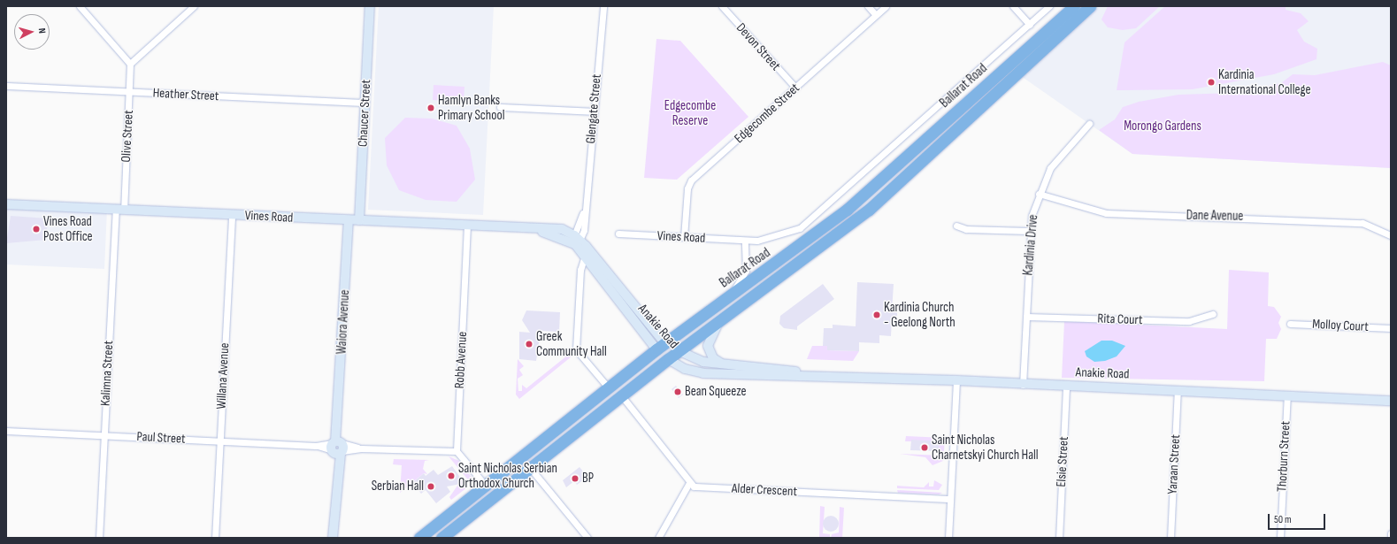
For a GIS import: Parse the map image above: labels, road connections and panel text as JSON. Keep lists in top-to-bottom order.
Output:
{
  "streets": {
    "highway": ["Ballarat Road", "Anakie Road"],
    "main road": ["Chaucer Street", "Vines Road", "Waiora Avenue"],
    "street": [
      "Devon Street",
      "Heather Street",
      "Glengate Street",
      "Edgecombe Street",
      "Olive Street",
      "Dane Avenue",
      "Kardinia Drive",
      "Rita Court",
      "Molloy Court",
      "Robb Avenue",
      "Kalimna Street",
      "Willana Avenue",
      "Paul Street",
      "Thorburn Street",
      "Elsie Street",
      "Yaraan Street",
      "Alder Crescent"
    ]
  },
  "crossings": [
    ["Devon Street", "Edgecombe Street"],
    ["Ballarat Road", "Vines Road"],
    ["Ballarat Road", "Anakie Road"],
    ["Heather Street", "Chaucer Street"],
    ["Heather Street", "Olive Street"],
    ["Glengate Street", "Vines Road"],
    ["Glengate Street", "Anakie Road"],
    ["Chaucer Street", "Vines Road"],
    ["Edgecombe Street", "Vines Road"],
    ["Olive Street", "Vines Road"],
    ["Olive Street", "Kalimna Street"],
    ["Dane Avenue", "Kardinia Drive"],
    ["Vines Road", "Waiora Avenue"],
    ["Vines Road", "Anakie Road"],
    ["Vines Road", "Robb Avenue"],
    ["Vines Road", "Kalimna Street"],
    ["Vines Road", "Willana Avenue"],
    ["Kardinia Drive", "Rita Court"],
    ["Kardinia Drive", "Anakie Road"],
    ["Waiora Avenue", "Paul Street"],
    ["Anakie Road", "Thorburn Street"],
    ["Anakie Road", "Elsie Street"],
    ["Anakie Road", "Yaraan Street"],
    ["Robb Avenue", "Paul Street"],
    ["Kalimna Street", "Paul Street"],
    ["Willana Avenue", "Paul Street"]
  ],
  "parks": ["Edgecombe Reserve", "Morongo Gardens"],
  "places": [
    "Kardinia International College",
    "Hamlyn Banks Primary School",
    "Vines Road Post Office",
    "Kardinia Church - Geelong North",
    "Greek Community Hall",
    "Bean Squeeze",
    "Saint Nicholas Charnetskyi Church Hall",
    "Saint Nicholas Serbian Orthodox Church",
    "BP",
    "Serbian Hall"
  ],
  "scale_bar": "50 m",
  "north": "right"
}
